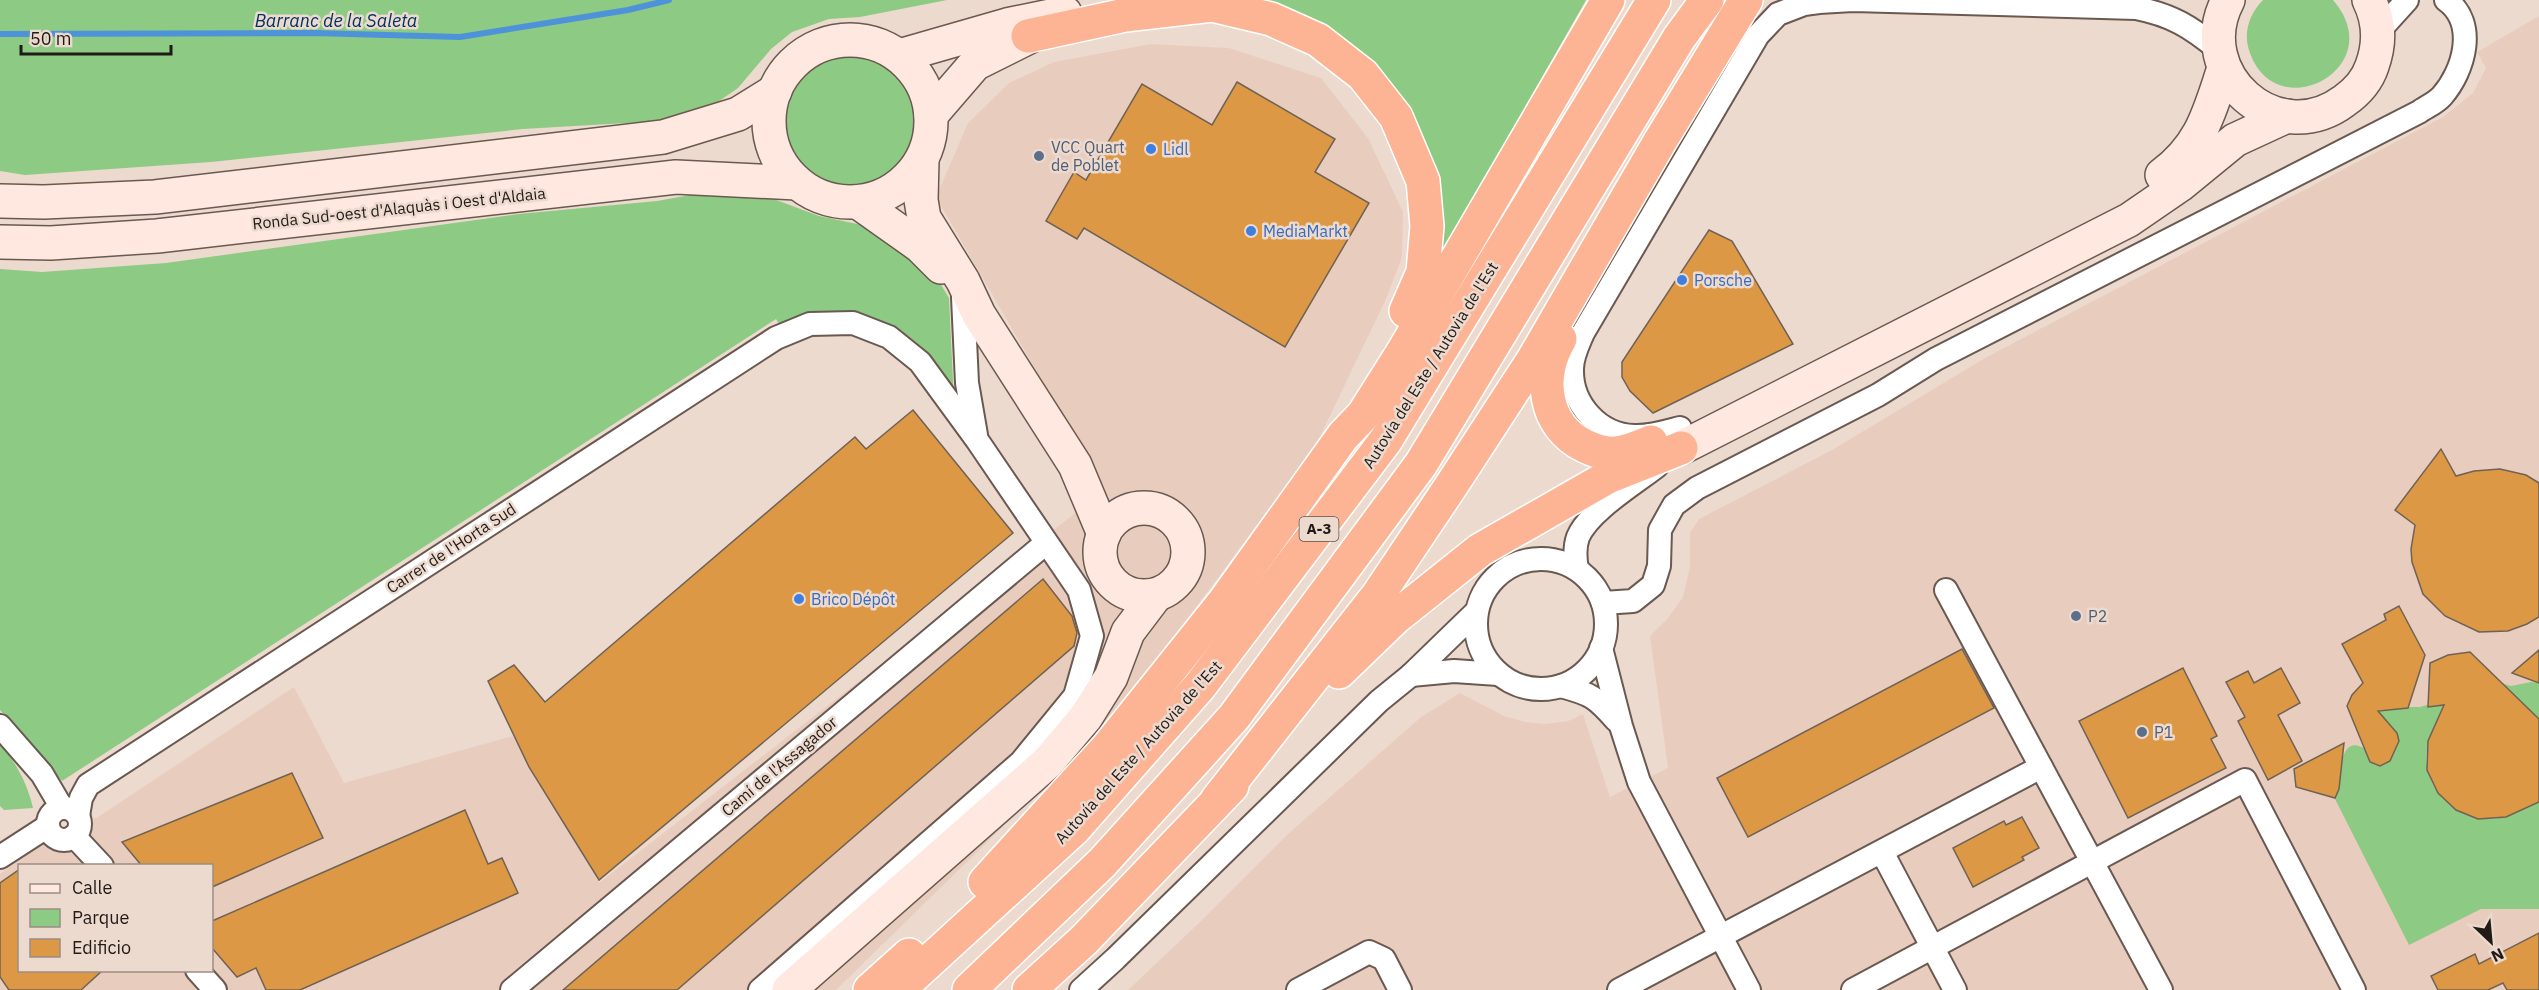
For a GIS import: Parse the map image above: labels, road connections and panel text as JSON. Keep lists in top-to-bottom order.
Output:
{
  "streets": {
    "highway": ["Autovía del Este / Autovia de l'Est", "A-3"],
    "main road": ["Ronda Sud-oest d'Alaquàs i Oest d'Aldaia"],
    "street": ["Carrer de l'Horta Sud", "Camí de l'Assagador"]
  },
  "water": ["Barranc de la Saleta"],
  "places": [
    "Lidl",
    "VCC Quart de Poblet",
    "MediaMarkt",
    "Porsche",
    "Brico Dépôt",
    "P2",
    "P1"
  ],
  "legend": ["Calle", "Parque", "Edificio"],
  "scale_bar": "50 m",
  "north": "bottom right"
}
